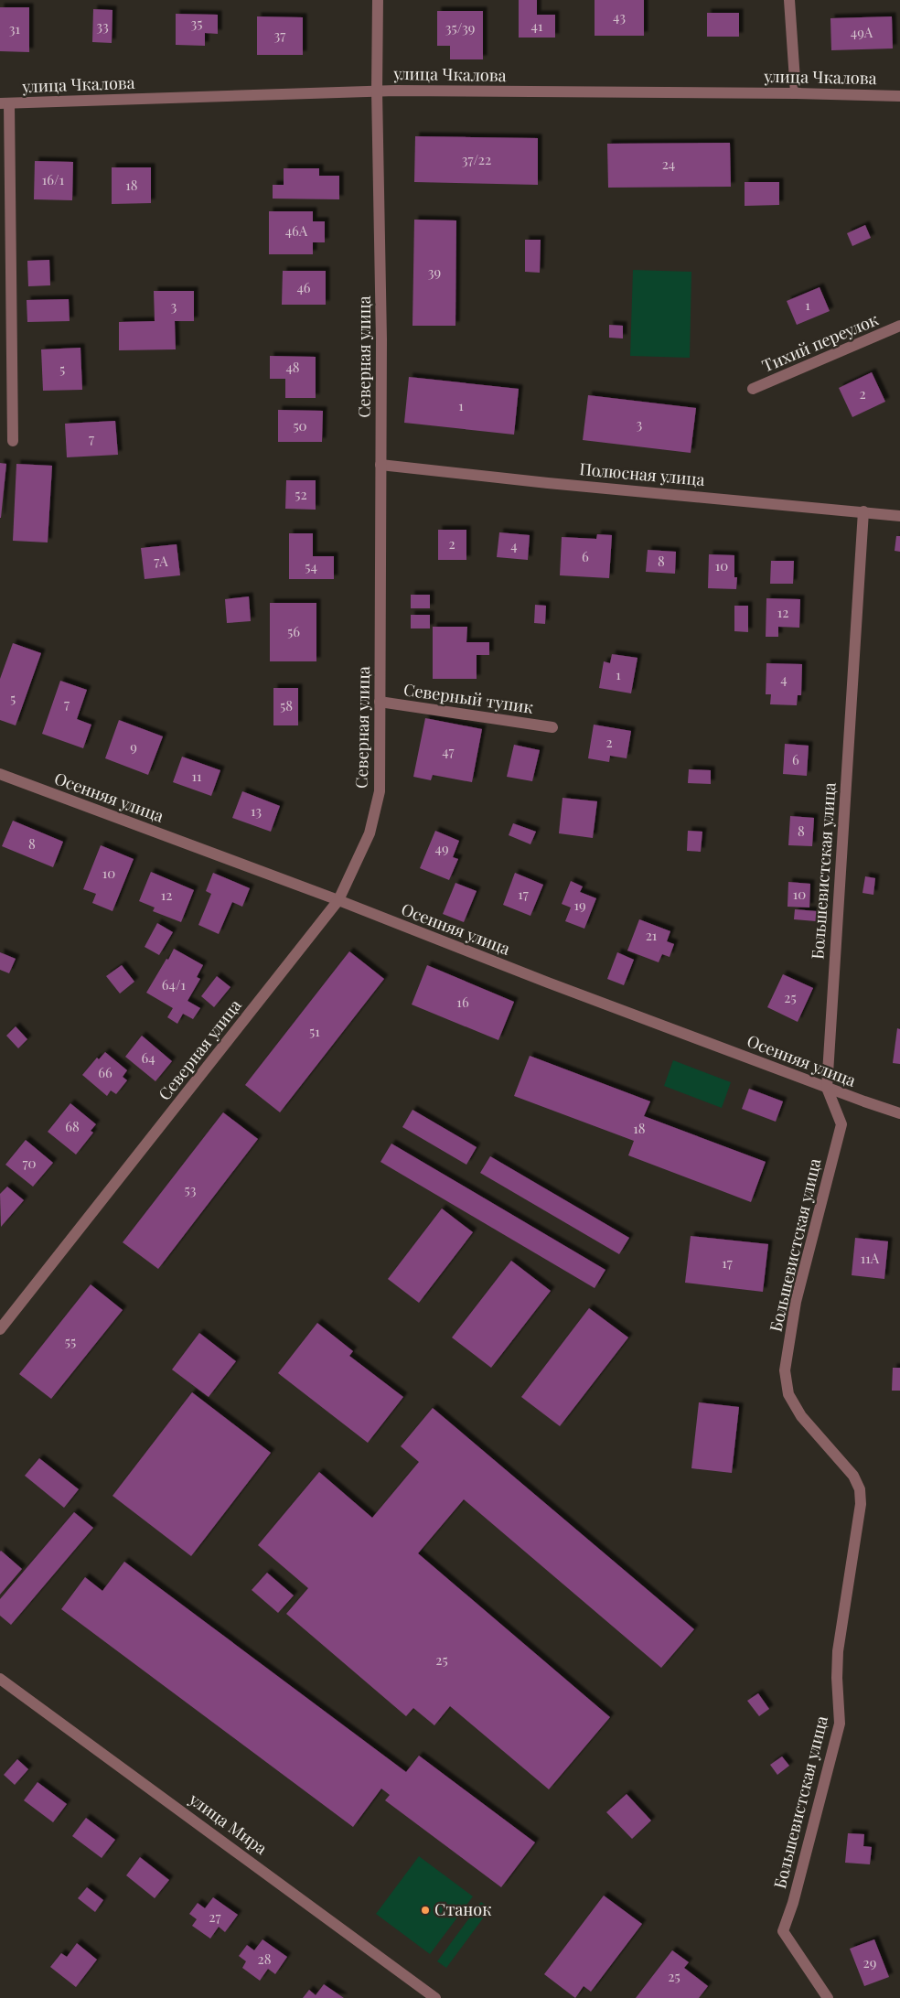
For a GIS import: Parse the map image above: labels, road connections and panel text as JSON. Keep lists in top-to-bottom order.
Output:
{
  "streets": {
    "street": [
      "улица Чкалова",
      "Тихий переулок",
      "Северная улица",
      "Полюсная улица",
      "Северный тупик",
      "Осенняя улица",
      "Большевистская улица",
      "улица Мира"
    ]
  },
  "crossings": [
    ["улица Чкалова", "Северная улица"],
    ["Северная улица", "Полюсная улица"],
    ["Северная улица", "Северный тупик"],
    ["Северная улица", "Осенняя улица"],
    ["Полюсная улица", "Большевистская улица"],
    ["Осенняя улица", "Большевистская улица"]
  ],
  "places": ["Станок"],
  "house_numbers": [
    "43",
    "35",
    "33",
    "41",
    "35/39",
    "31",
    "49А",
    "37",
    "37/22",
    "24",
    "16/1",
    "18",
    "46А",
    "39",
    "46",
    "1",
    "3",
    "48",
    "5",
    "2",
    "1",
    "3",
    "50",
    "7",
    "52",
    "2",
    "4",
    "6",
    "7А",
    "8",
    "10",
    "54",
    "12",
    "56",
    "1",
    "4",
    "5",
    "7",
    "58",
    "2",
    "9",
    "47",
    "6",
    "11",
    "13",
    "8",
    "8",
    "49",
    "10",
    "17",
    "10",
    "12",
    "19",
    "21",
    "64/1",
    "25",
    "16",
    "51",
    "64",
    "66",
    "68",
    "18",
    "70",
    "53",
    "11А",
    "17",
    "55",
    "25",
    "27",
    "28",
    "29",
    "25"
  ]
}
